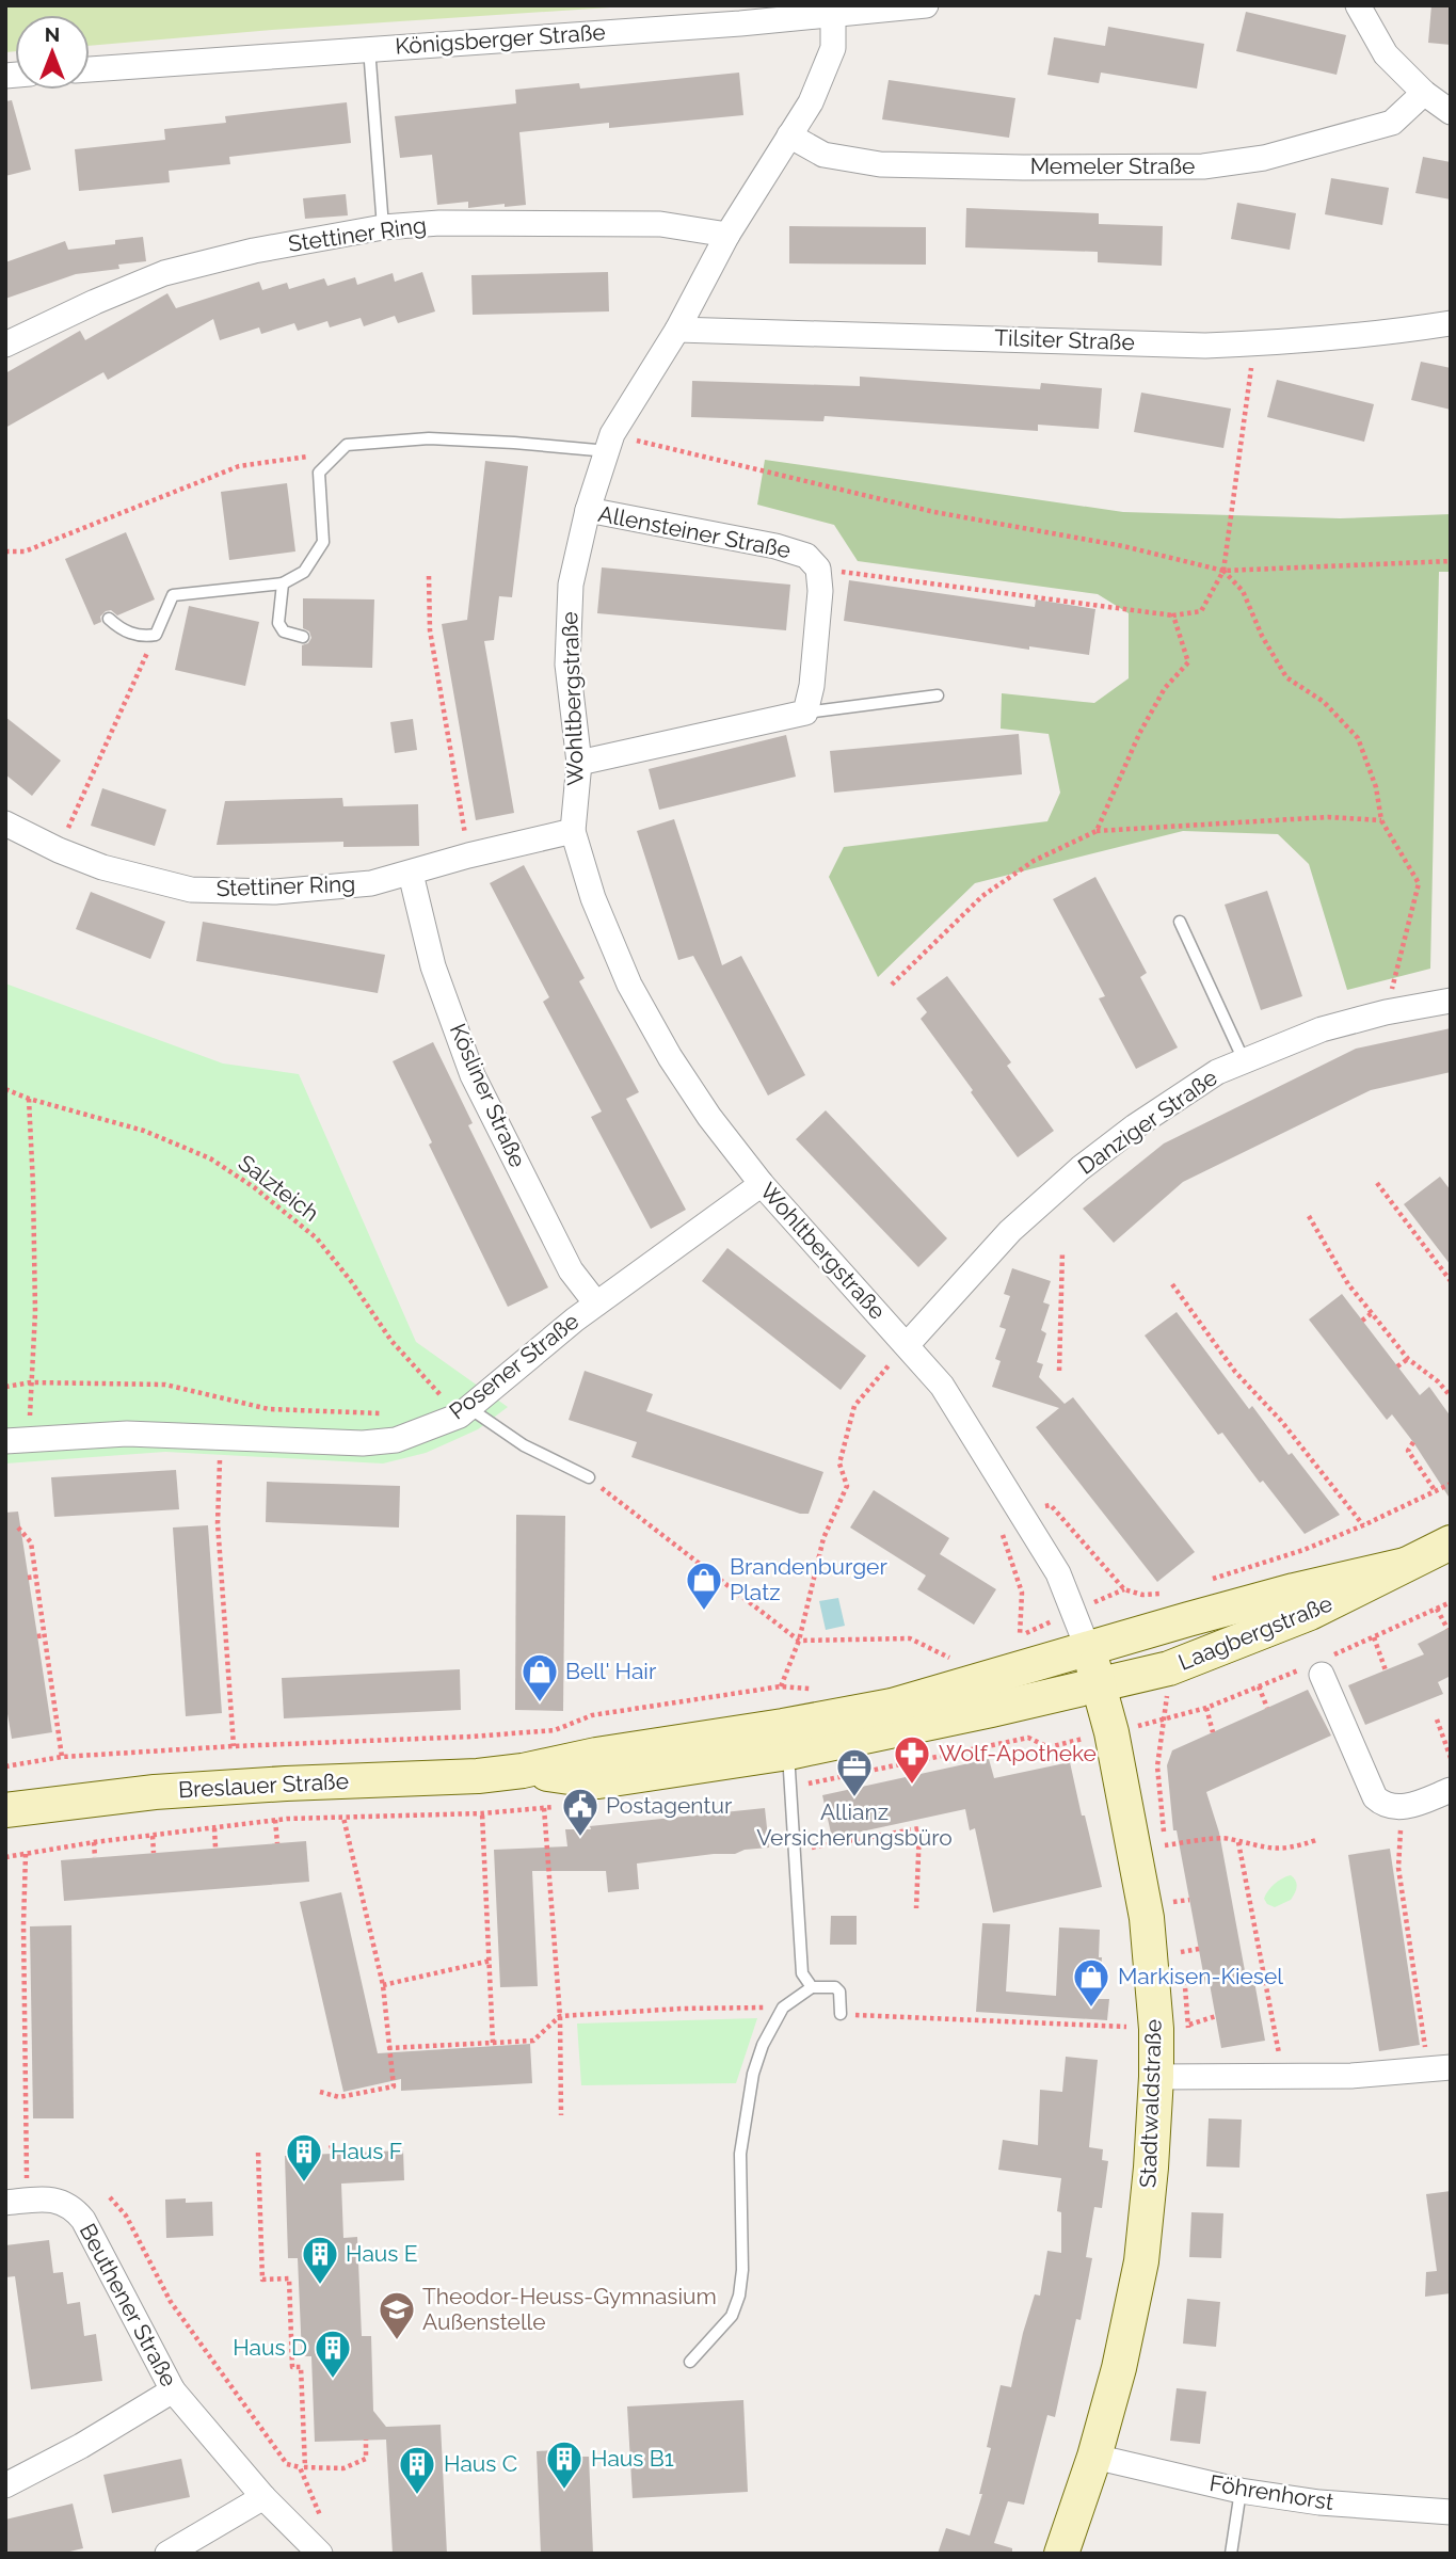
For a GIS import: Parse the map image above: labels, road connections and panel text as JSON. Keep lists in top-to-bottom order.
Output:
{
  "streets": {
    "street": [
      "Königsberger Straße",
      "Memeler Straße",
      "Stettiner Ring",
      "Tilsiter Straße",
      "Allensteiner Straße",
      "Wohltbergstraße",
      "Kösliner Straße",
      "Danziger Straße",
      "Posener Straße",
      "Laagbergstraße",
      "Breslauer Straße",
      "Stadtwaldstraße",
      "Beuthener Straße",
      "Föhrenhorst"
    ],
    "path": ["Salzteich"]
  },
  "crossings": [
    ["Königsberger Straße", "Wohltbergstraße"],
    ["Memeler Straße", "Wohltbergstraße"],
    ["Stettiner Ring", "Wohltbergstraße"],
    ["Stettiner Ring", "Kösliner Straße"],
    ["Tilsiter Straße", "Wohltbergstraße"],
    ["Allensteiner Straße", "Wohltbergstraße"],
    ["Wohltbergstraße", "Danziger Straße"],
    ["Wohltbergstraße", "Posener Straße"],
    ["Wohltbergstraße", "Laagbergstraße"],
    ["Wohltbergstraße", "Stadtwaldstraße"],
    ["Kösliner Straße", "Posener Straße"],
    ["Salzteich", "Posener Straße"],
    ["Laagbergstraße", "Stadtwaldstraße"],
    ["Stadtwaldstraße", "Föhrenhorst"]
  ],
  "places": {
    "shop": ["Brandenburger Platz", "Bell' Hair", "Markisen-Kiesel"],
    "pharmacy": ["Wolf-Apotheke"],
    "office": ["Allianz Versicherungsbüro"],
    "public building": ["Postagentur"],
    "building": [
      "Haus F",
      "Haus E",
      "Haus D",
      "Haus B1",
      "Haus C"
    ],
    "school or university": ["Theodor-Heuss-Gymnasium Außenstelle"]
  },
  "north": "top"
}
